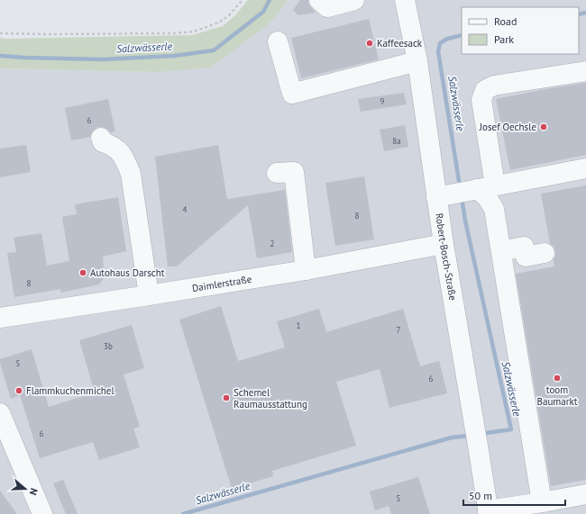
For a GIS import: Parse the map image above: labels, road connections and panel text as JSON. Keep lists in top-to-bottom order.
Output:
{
  "streets": {
    "street": ["Robert-Bosch-Straße", "Daimlerstraße"]
  },
  "crossings": [
    ["Robert-Bosch-Straße", "Daimlerstraße"]
  ],
  "water": ["Salzwässerle"],
  "places": [
    "Kaffeesack",
    "Josef Oechsle",
    "Autohaus Darscht",
    "toom Baumarkt",
    "Flammkuchenmichel",
    "Schemel Raumausstattung"
  ],
  "house_numbers": [
    "9",
    "6",
    "8a",
    "4",
    "8",
    "2",
    "8",
    "1",
    "7",
    "3b",
    "5",
    "6",
    "6",
    "5"
  ],
  "legend": ["Road", "Park"],
  "scale_bar": "50 m",
  "north": "right"
}
